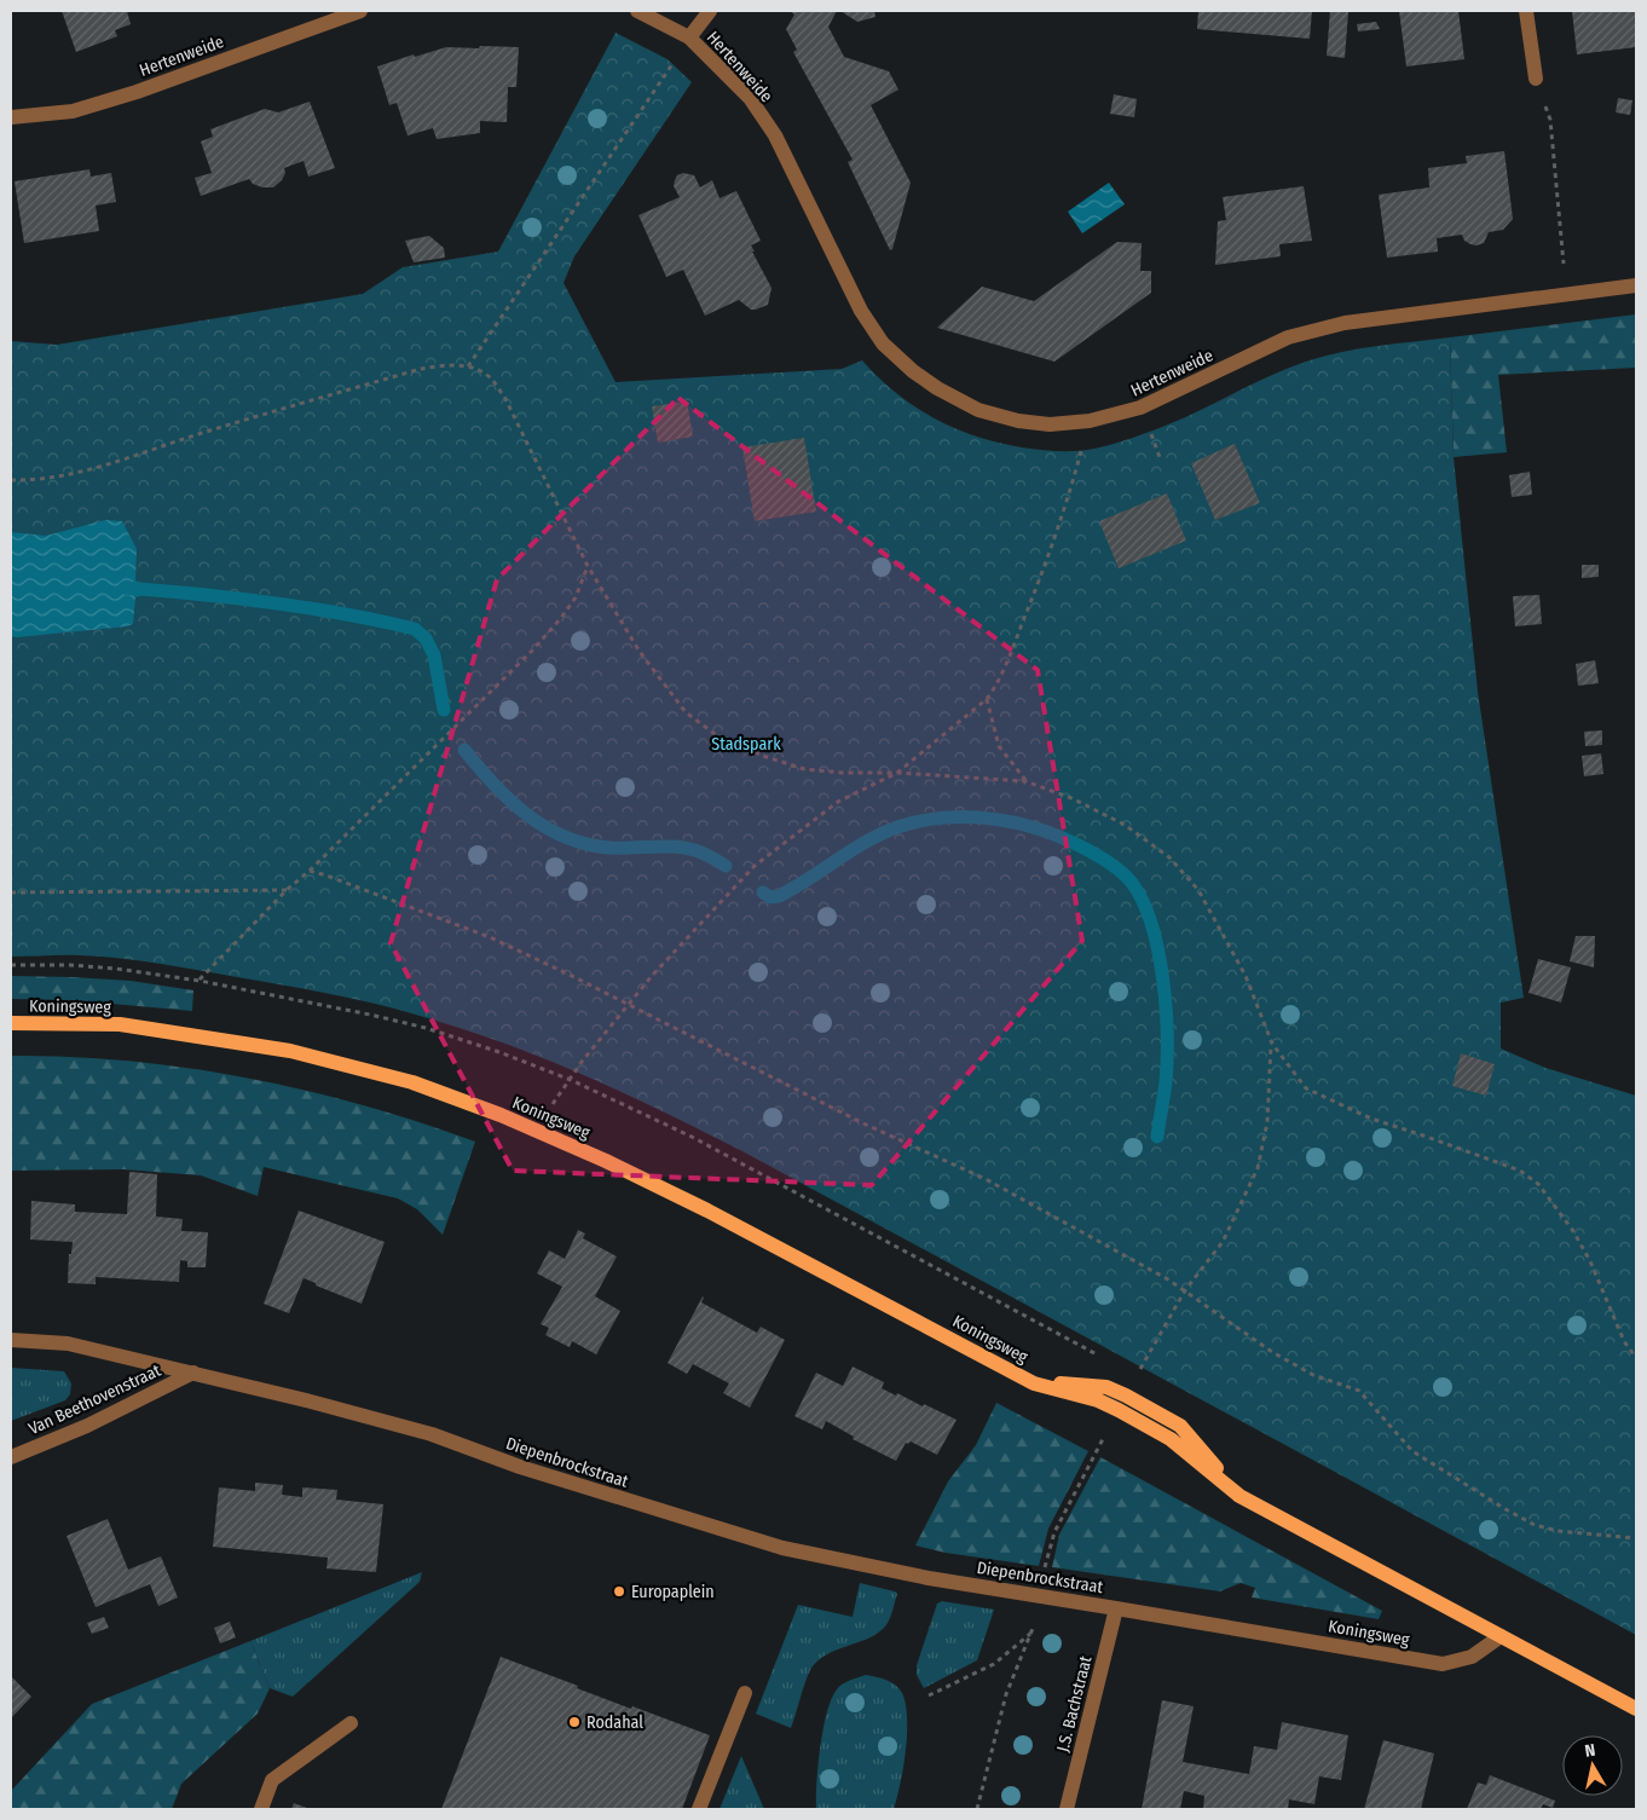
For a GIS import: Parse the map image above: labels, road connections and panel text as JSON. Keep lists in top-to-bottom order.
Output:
{
  "streets": {
    "main road": ["Koningsweg"],
    "street": [
      "Hertenweide",
      "Van Beethovenstraat",
      "Diepenbrockstraat",
      "J.S. Bachstraat"
    ]
  },
  "crossings": [
    ["Koningsweg", "Diepenbrockstraat"],
    ["Koningsweg", "J.S. Bachstraat"],
    ["Van Beethovenstraat", "Diepenbrockstraat"],
    ["Diepenbrockstraat", "J.S. Bachstraat"]
  ],
  "parks": ["Stadspark"],
  "places": ["Europaplein", "Rodahal"],
  "north": "top"
}
